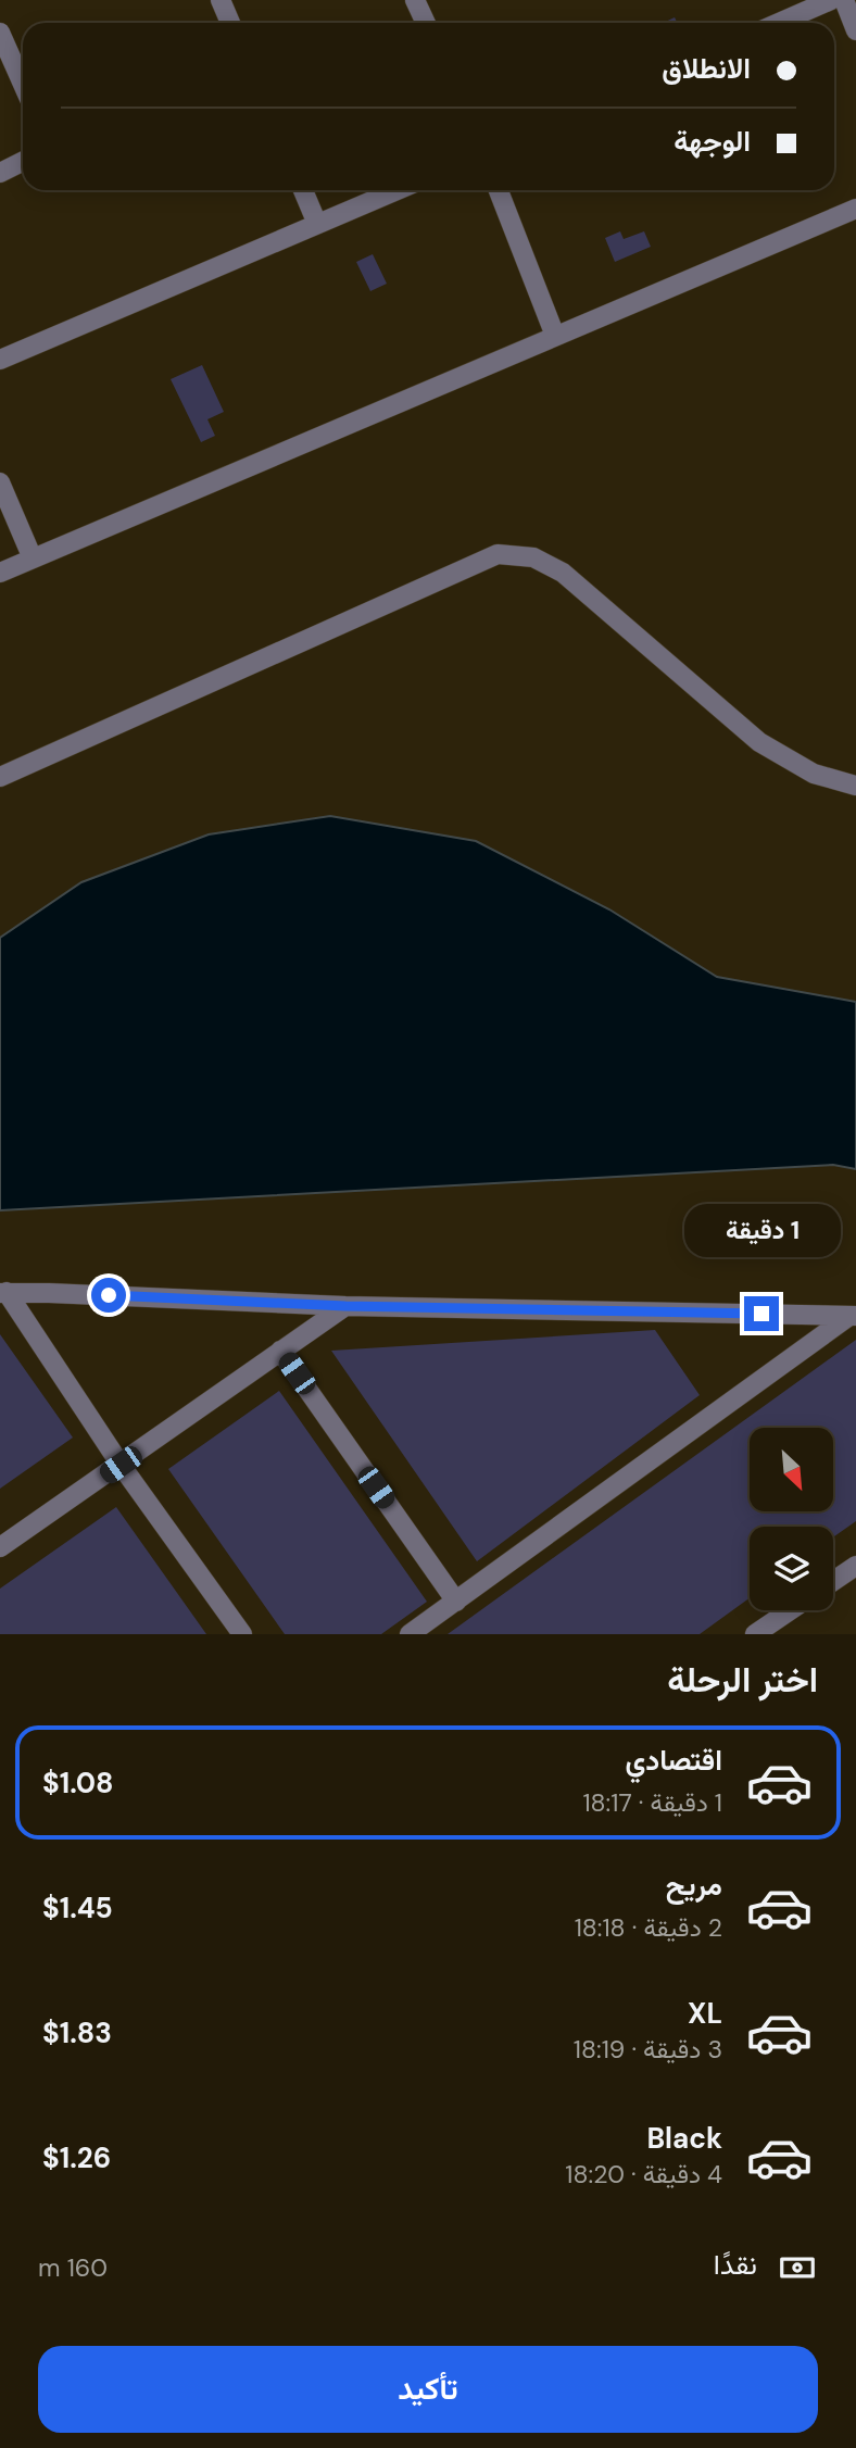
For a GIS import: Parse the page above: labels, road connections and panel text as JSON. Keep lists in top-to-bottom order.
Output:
{
  "north": "bottom right",
  "page": {
    "banner": ["الانطلاق", "الوجهة"],
    "bubble": "1 دقيقة",
    "heading": "اختر الرحلة",
    "list": [
      {
        "name": "اقتصادي",
        "note": "1 دقيقة · 18:17",
        "value": "$1.08"
      },
      {
        "name": "مريح",
        "note": "2 دقيقة · 18:18",
        "value": "$1.45"
      },
      {
        "name": "XL",
        "note": "3 دقيقة · 18:19",
        "value": "$1.83"
      },
      {
        "name": "Black",
        "note": "4 دقيقة · 18:20",
        "value": "$1.26"
      }
    ],
    "pay": ["نقدًا", "160 m"],
    "buttons": "تأكيد"
  }
}
